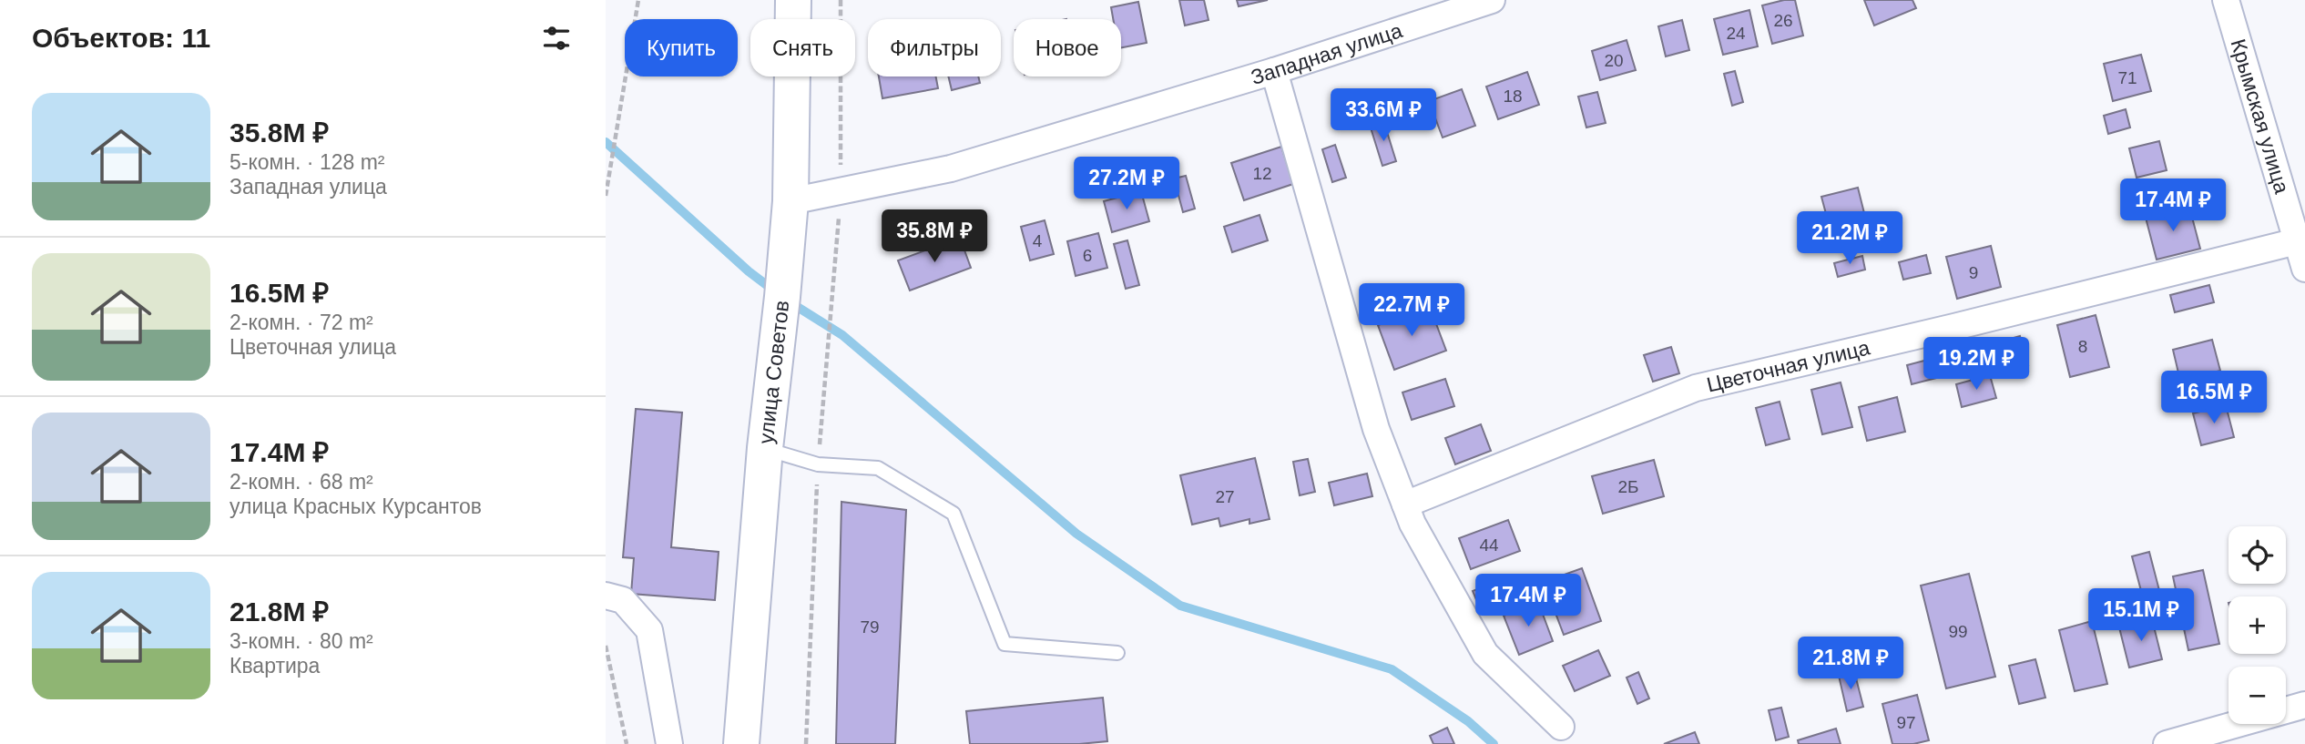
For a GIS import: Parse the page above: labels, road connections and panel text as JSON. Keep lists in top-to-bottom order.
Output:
{
  "streets": {
    "main road": ["улица Советов"],
    "street": ["Западная улица", "Крымская улица", "Цветочная улица"]
  },
  "crossings": [
    ["Западная улица", "улица Советов"],
    ["Крымская улица", "Цветочная улица"]
  ],
  "house_numbers": [
    "26",
    "24",
    "20",
    "71",
    "18",
    "12",
    "4",
    "6",
    "9",
    "8",
    "2Б",
    "27",
    "44",
    "79",
    "99",
    "97"
  ],
  "page": {
    "heading": "Объектов: 11",
    "chip": [
      "Купить",
      "Снять",
      "Фильтры",
      "Новое"
    ],
    "list": [
      {
        "name": "35.8M ₽",
        "note": "5-комн. · 128 m² · Западная улица"
      },
      {
        "name": "16.5M ₽",
        "note": "2-комн. · 72 m² · Цветочная улица"
      },
      {
        "name": "17.4M ₽",
        "note": "2-комн. · 68 m² · улица Красных Курсантов"
      },
      {
        "name": "21.8M ₽",
        "note": "3-комн. · 80 m² · Квартира"
      }
    ],
    "price": [
      "33.6M ₽",
      "27.2M ₽",
      "17.4M ₽",
      "35.8M ₽",
      "21.2M ₽",
      "22.7M ₽",
      "19.2M ₽",
      "16.5M ₽",
      "17.4M ₽",
      "15.1M ₽",
      "21.8M ₽"
    ],
    "map_buttons": ["+", "−"]
  }
}
